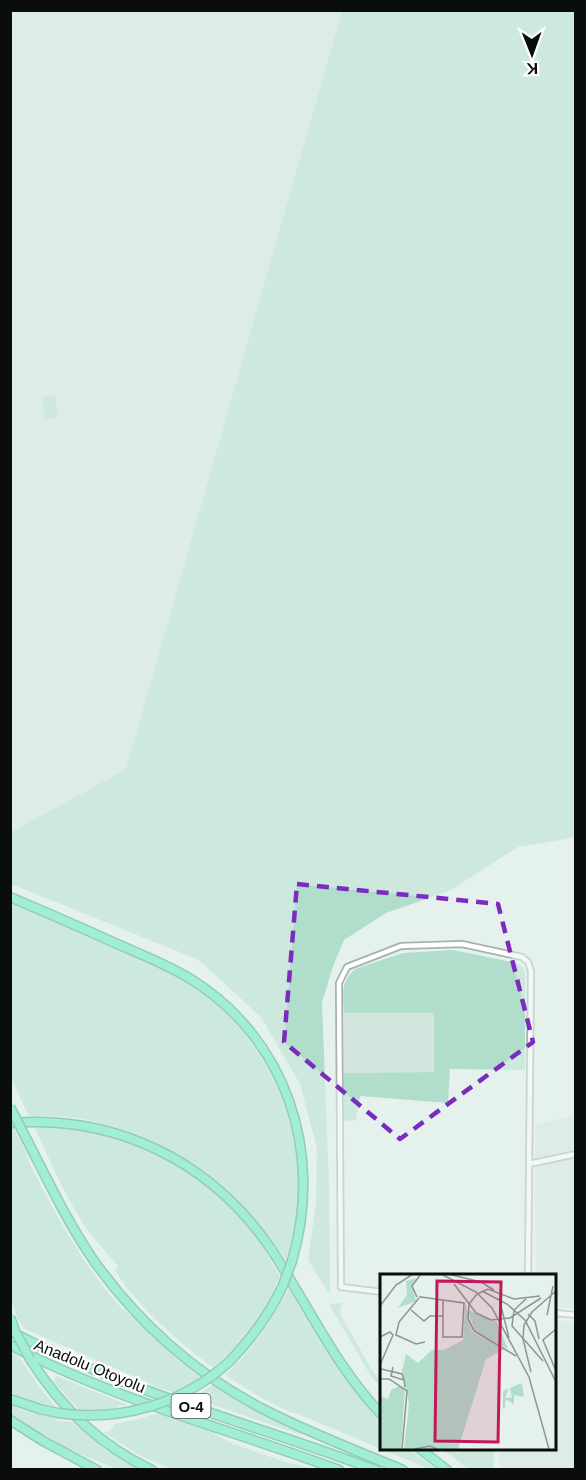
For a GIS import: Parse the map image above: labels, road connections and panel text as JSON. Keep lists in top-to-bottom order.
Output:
{
  "streets": {
    "highway": ["Anadolu Otoyolu", "O-4"]
  },
  "north": "bottom"
}
